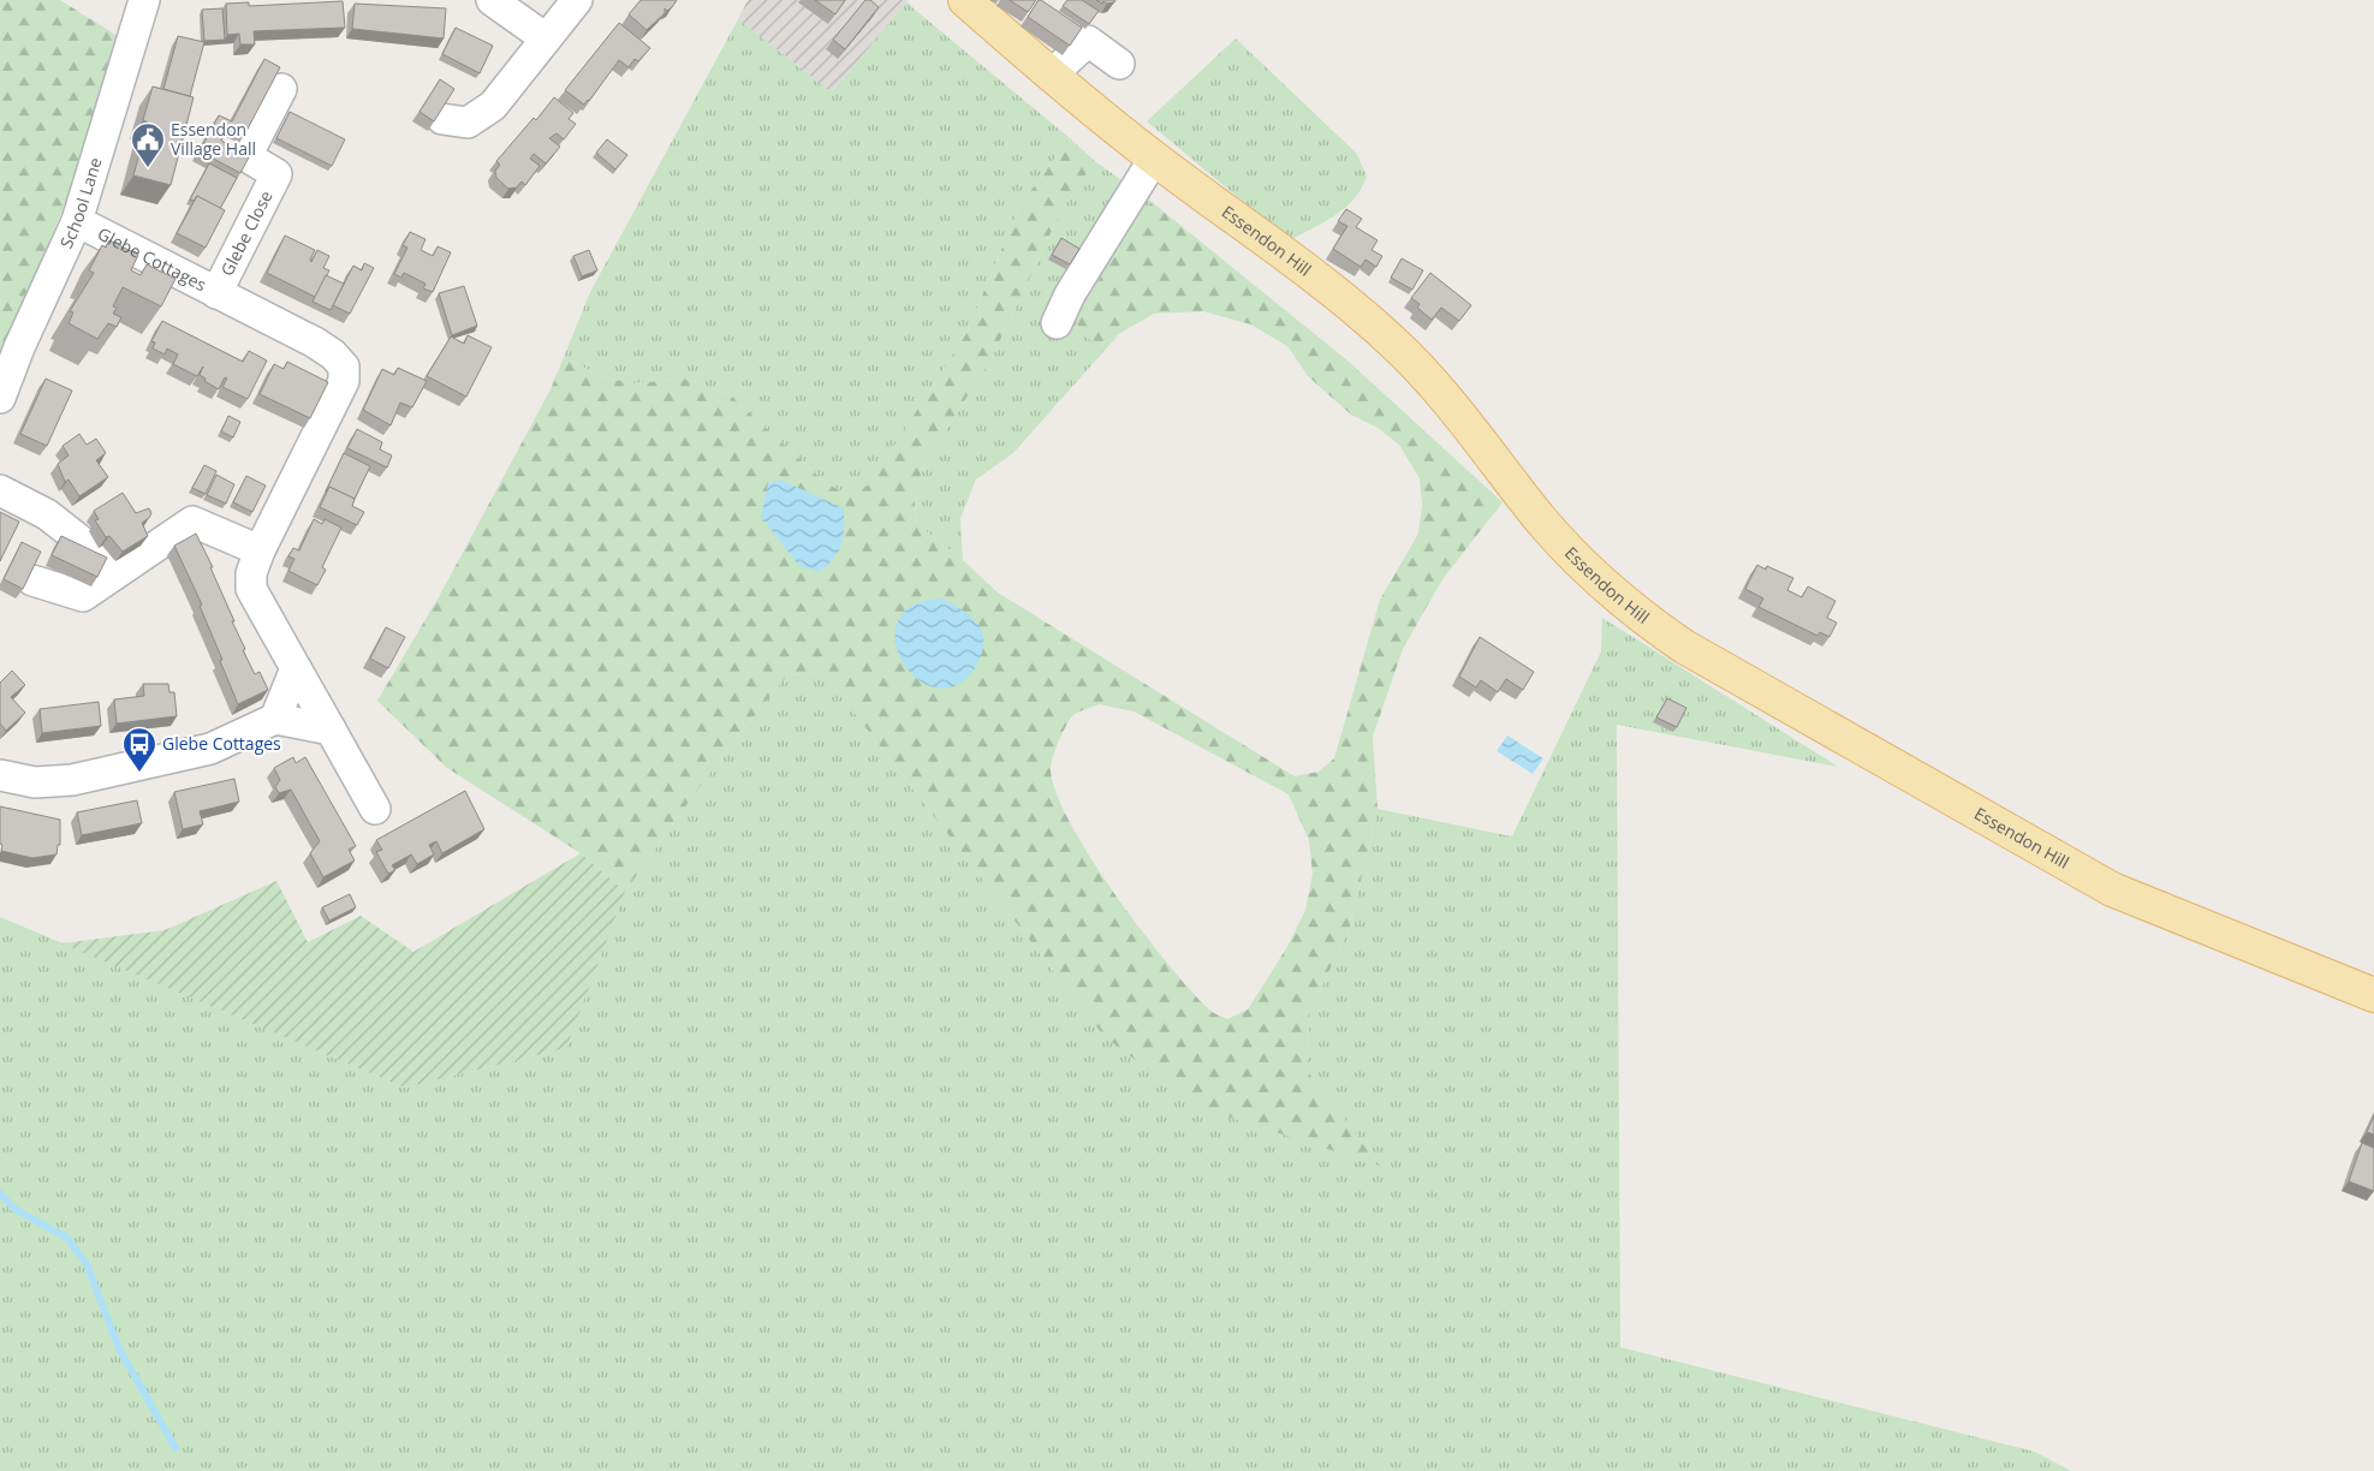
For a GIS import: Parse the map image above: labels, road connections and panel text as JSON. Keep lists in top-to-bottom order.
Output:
{
  "streets": {
    "main road": ["Essendon Hill"],
    "street": ["School Lane", "Glebe Close", "Glebe Cottages"]
  },
  "crossings": [
    ["School Lane", "Glebe Cottages"],
    ["Glebe Close", "Glebe Cottages"]
  ],
  "places": {
    "public building": ["Essendon Village Hall"],
    "bus stop": ["Glebe Cottages"]
  }
}
